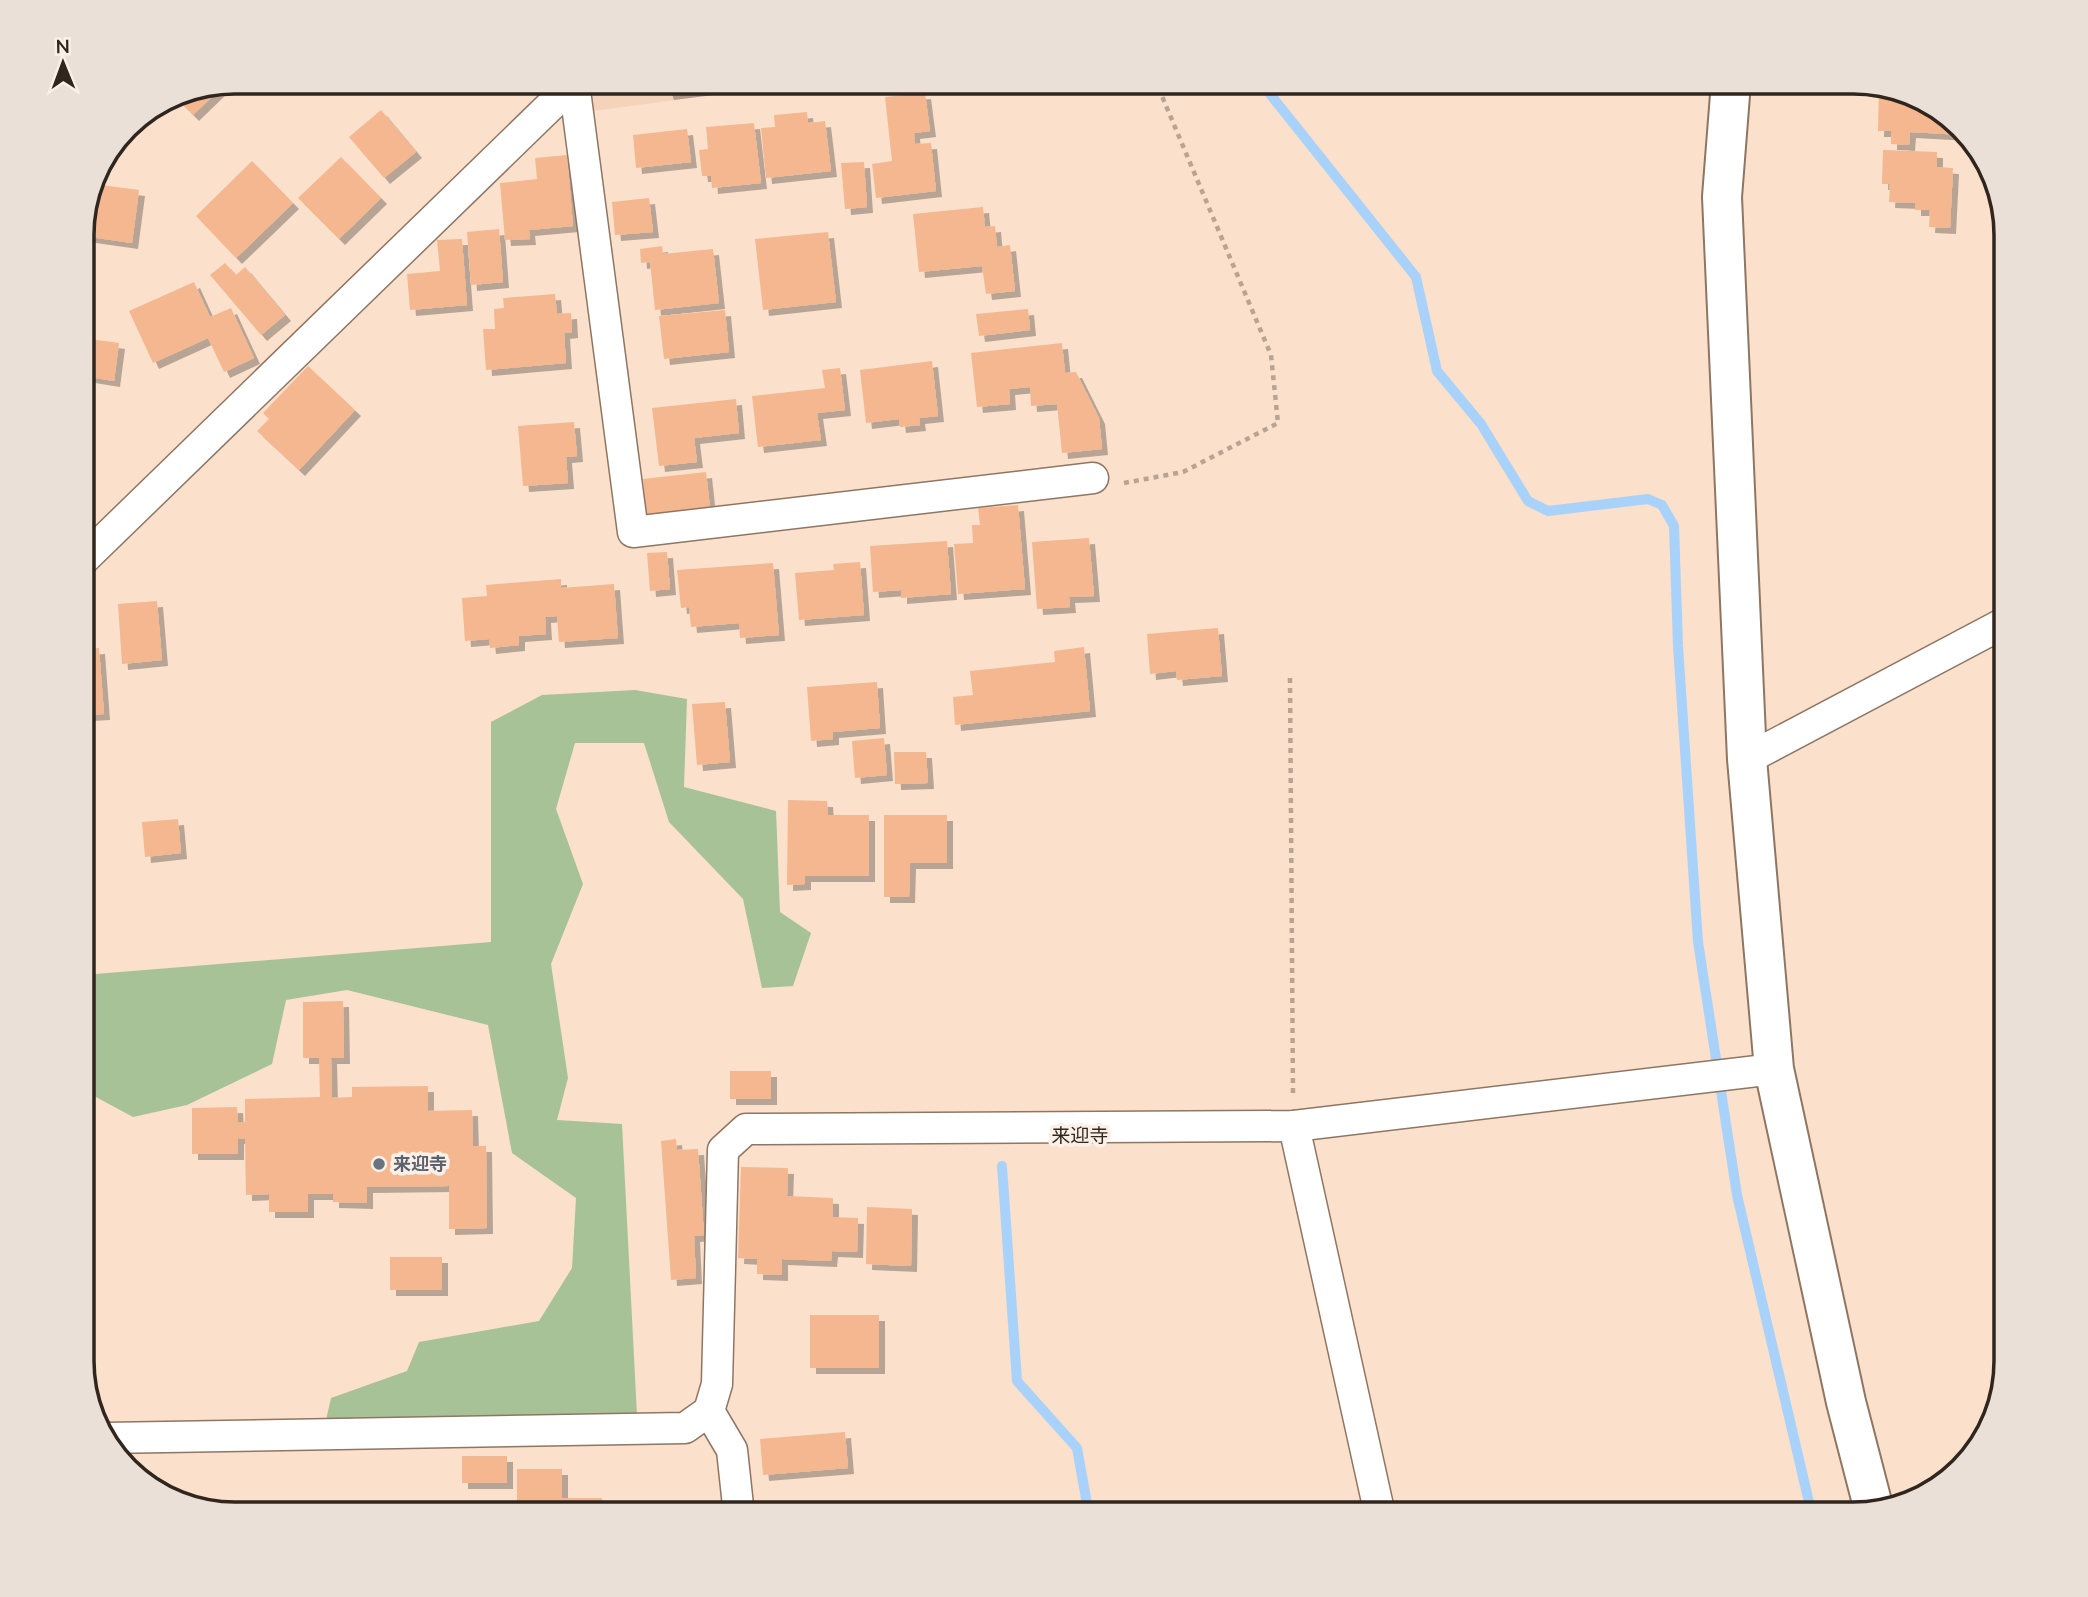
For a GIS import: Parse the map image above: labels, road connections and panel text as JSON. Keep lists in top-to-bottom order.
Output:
{
  "districts": ["来迎寺"],
  "places": ["来迎寺"],
  "north": "top"
}
